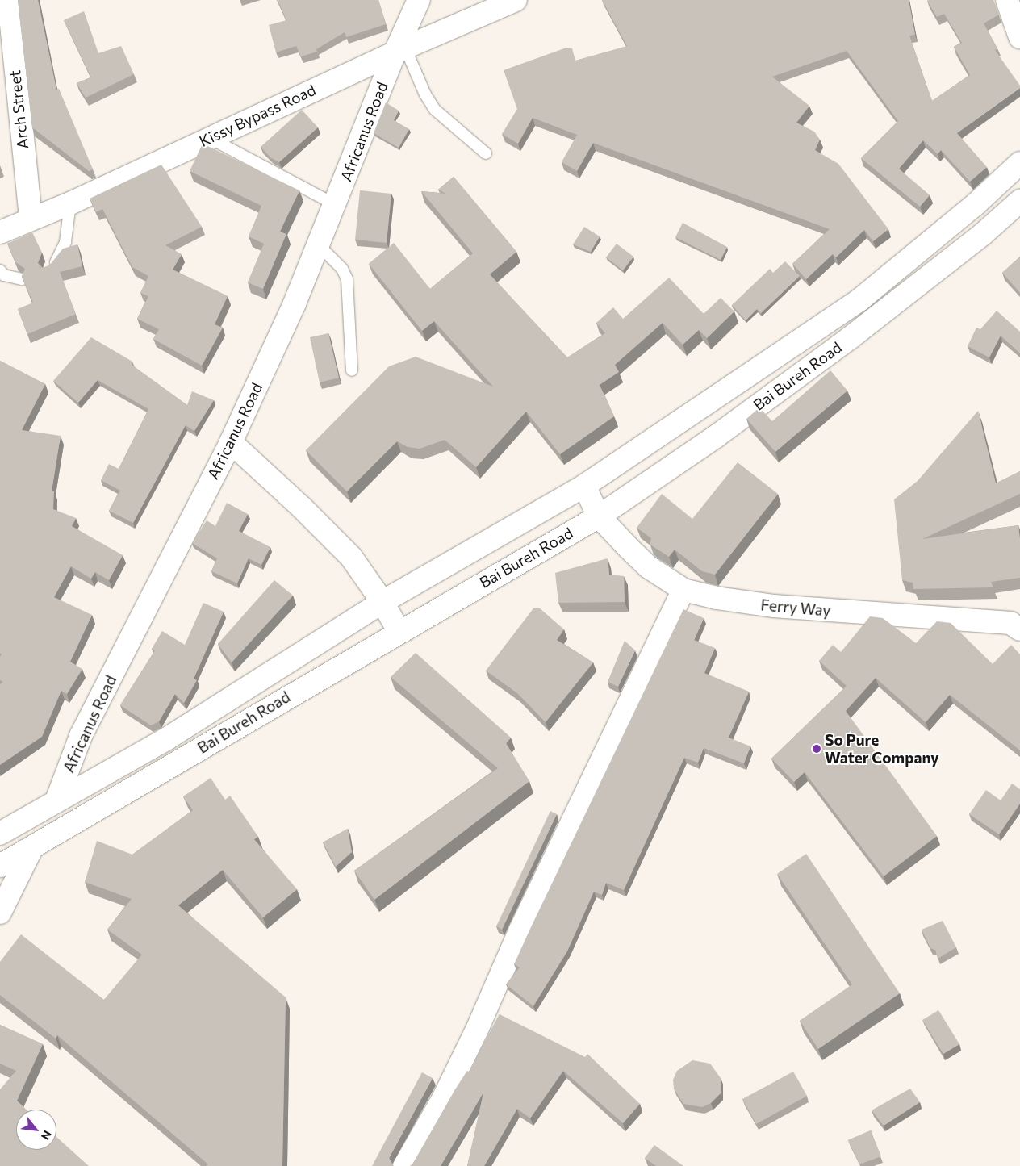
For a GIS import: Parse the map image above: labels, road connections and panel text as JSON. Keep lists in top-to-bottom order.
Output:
{
  "streets": {
    "main road": [
      "Arch Street",
      "Kissy Bypass Road",
      "Africanus Road",
      "Bai Bureh Road",
      "Ferry Way"
    ]
  },
  "crossings": [
    ["Arch Street", "Kissy Bypass Road"],
    ["Kissy Bypass Road", "Africanus Road"],
    ["Bai Bureh Road", "Ferry Way"]
  ],
  "places": ["So Pure Water Company"],
  "north": "bottom right"
}
